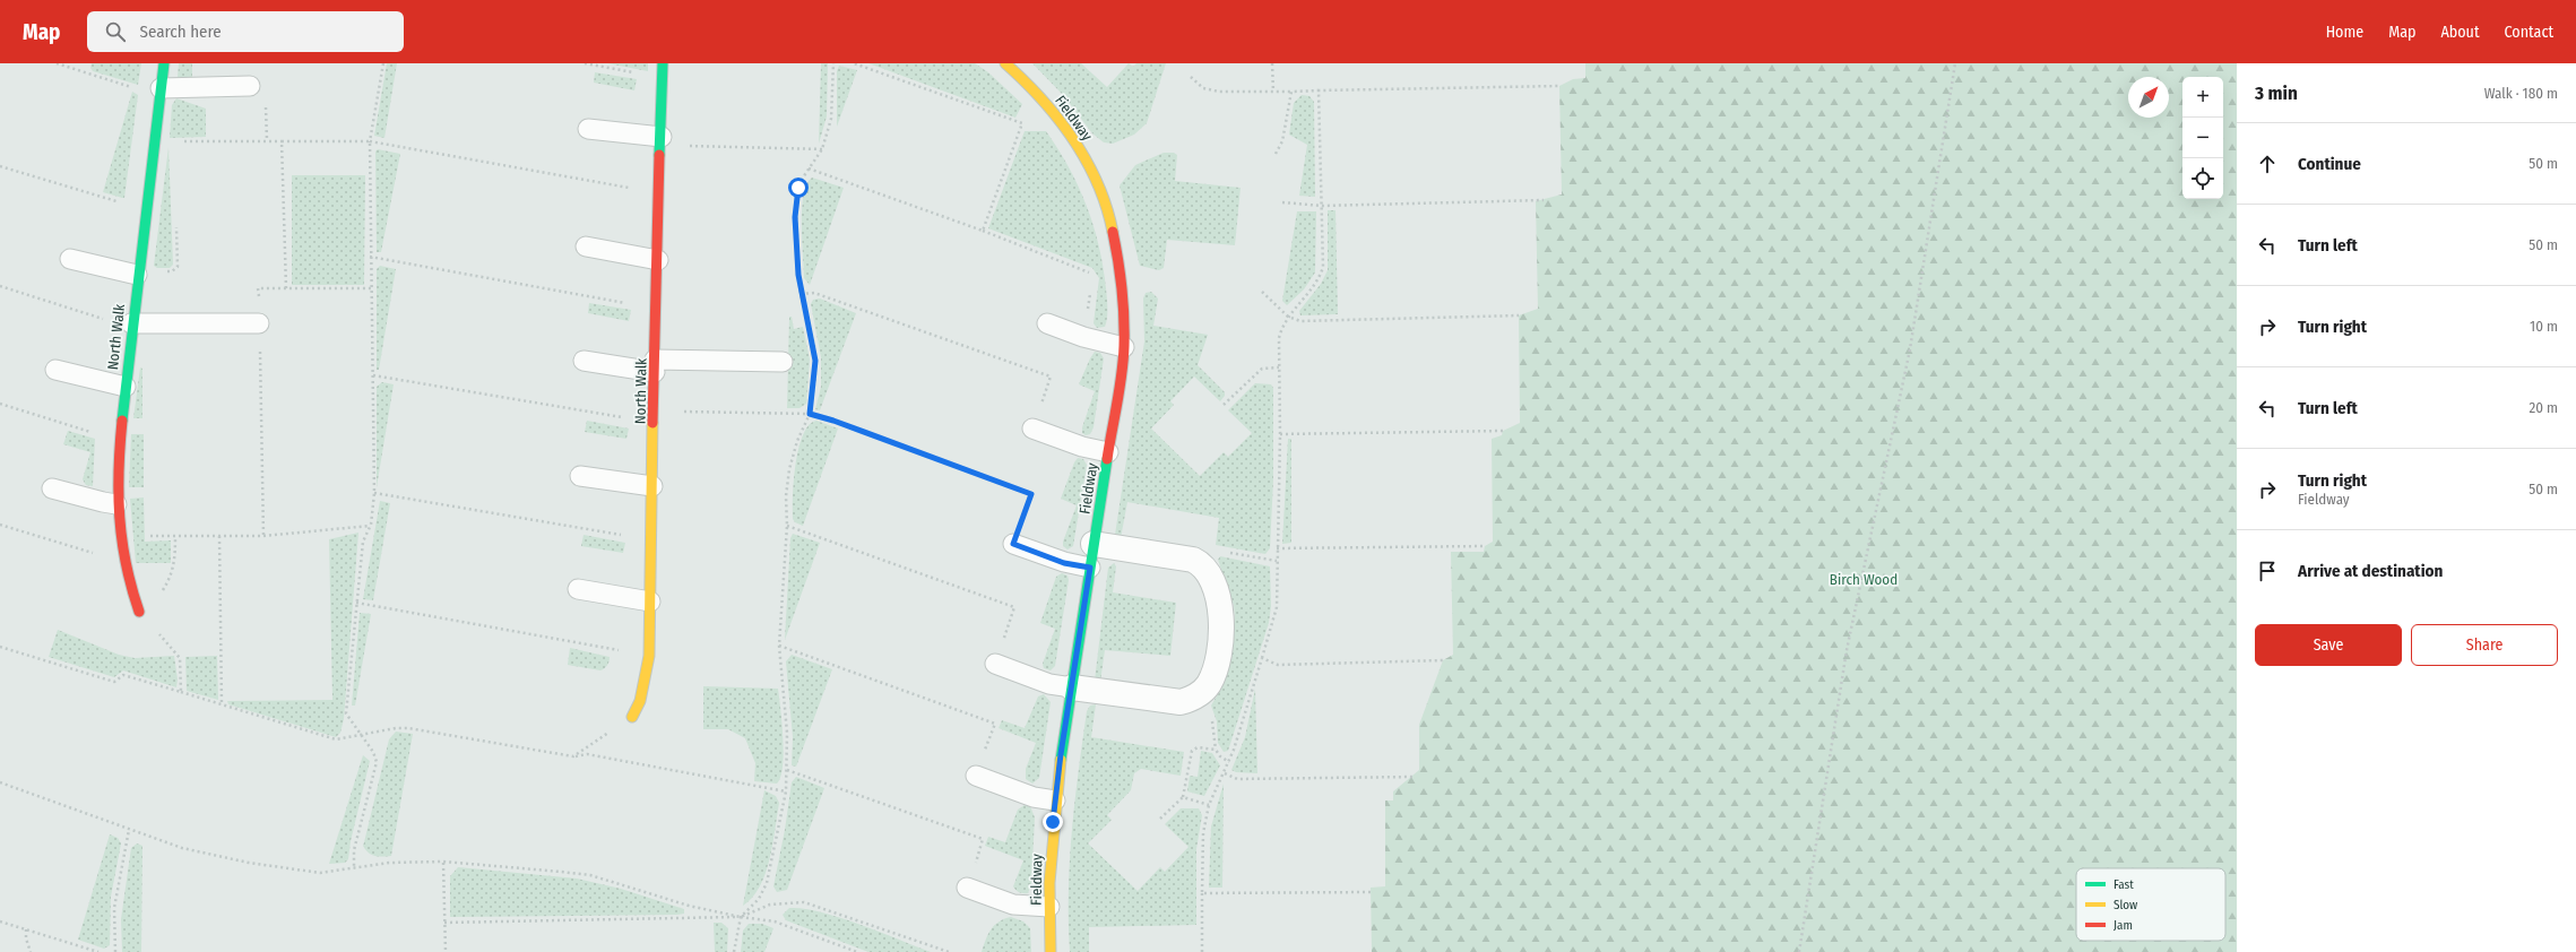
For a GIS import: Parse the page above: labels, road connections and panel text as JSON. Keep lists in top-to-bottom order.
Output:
{
  "streets": {
    "street": ["Fieldway", "North Walk"]
  },
  "parks": ["Birch Wood"],
  "legend": ["Fast", "Slow", "Jam"],
  "north": "top right",
  "page": {
    "header": "Map",
    "search": "Search here",
    "nav": [
      "Home",
      "Map",
      "About",
      "Contact"
    ],
    "heading": ["3 min", "Walk · 180 m"],
    "map_buttons": ["+", "−"],
    "list": [
      ["Continue", "50 m"],
      ["Turn left", "50 m"],
      ["Turn right", "10 m"],
      ["Turn left", "20 m"],
      ["Turn right", "Fieldway", "50 m"],
      "Arrive at destination"
    ],
    "buttons": ["Save", "Share"]
  }
}
